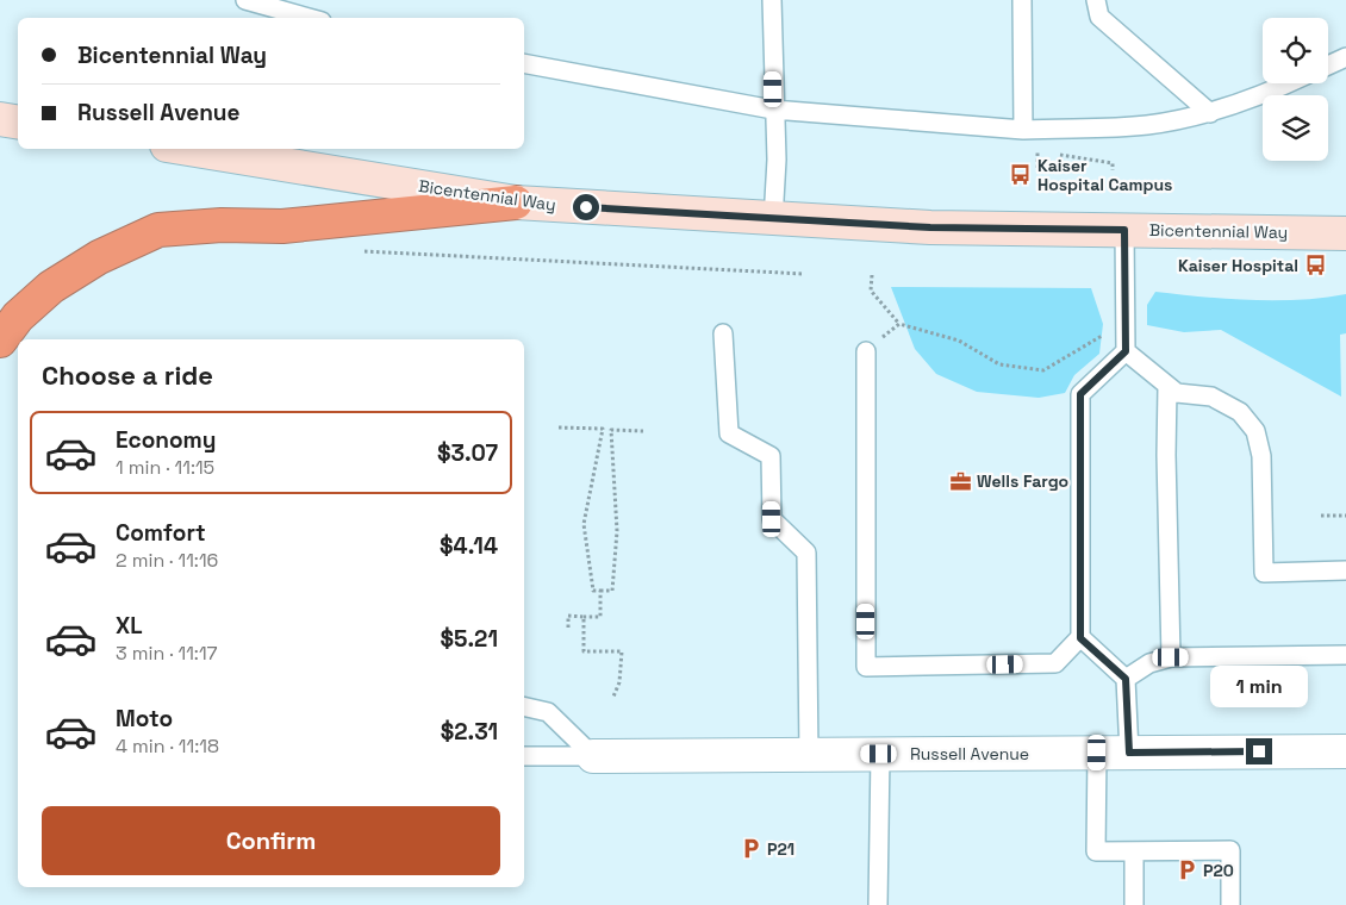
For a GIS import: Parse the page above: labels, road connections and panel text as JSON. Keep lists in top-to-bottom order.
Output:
{
  "streets": {
    "main road": ["Bicentennial Way"],
    "street": ["Russell Avenue"]
  },
  "places": {
    "bus stop": ["Kaiser Hospital Campus", "Kaiser Hospital"],
    "office": ["Wells Fargo"],
    "parking": ["P21", "P20"]
  },
  "page": {
    "banner": ["Bicentennial Way", "Russell Avenue"],
    "heading": "Choose a ride",
    "list": [
      {
        "name": "Economy",
        "note": "1 min · 11:15",
        "value": "$3.07"
      },
      {
        "name": "Comfort",
        "note": "2 min · 11:16",
        "value": "$4.14"
      },
      {
        "name": "XL",
        "note": "3 min · 11:17",
        "value": "$5.21"
      },
      {
        "name": "Moto",
        "note": "4 min · 11:18",
        "value": "$2.31"
      }
    ],
    "bubble": "1 min",
    "buttons": "Confirm"
  }
}
